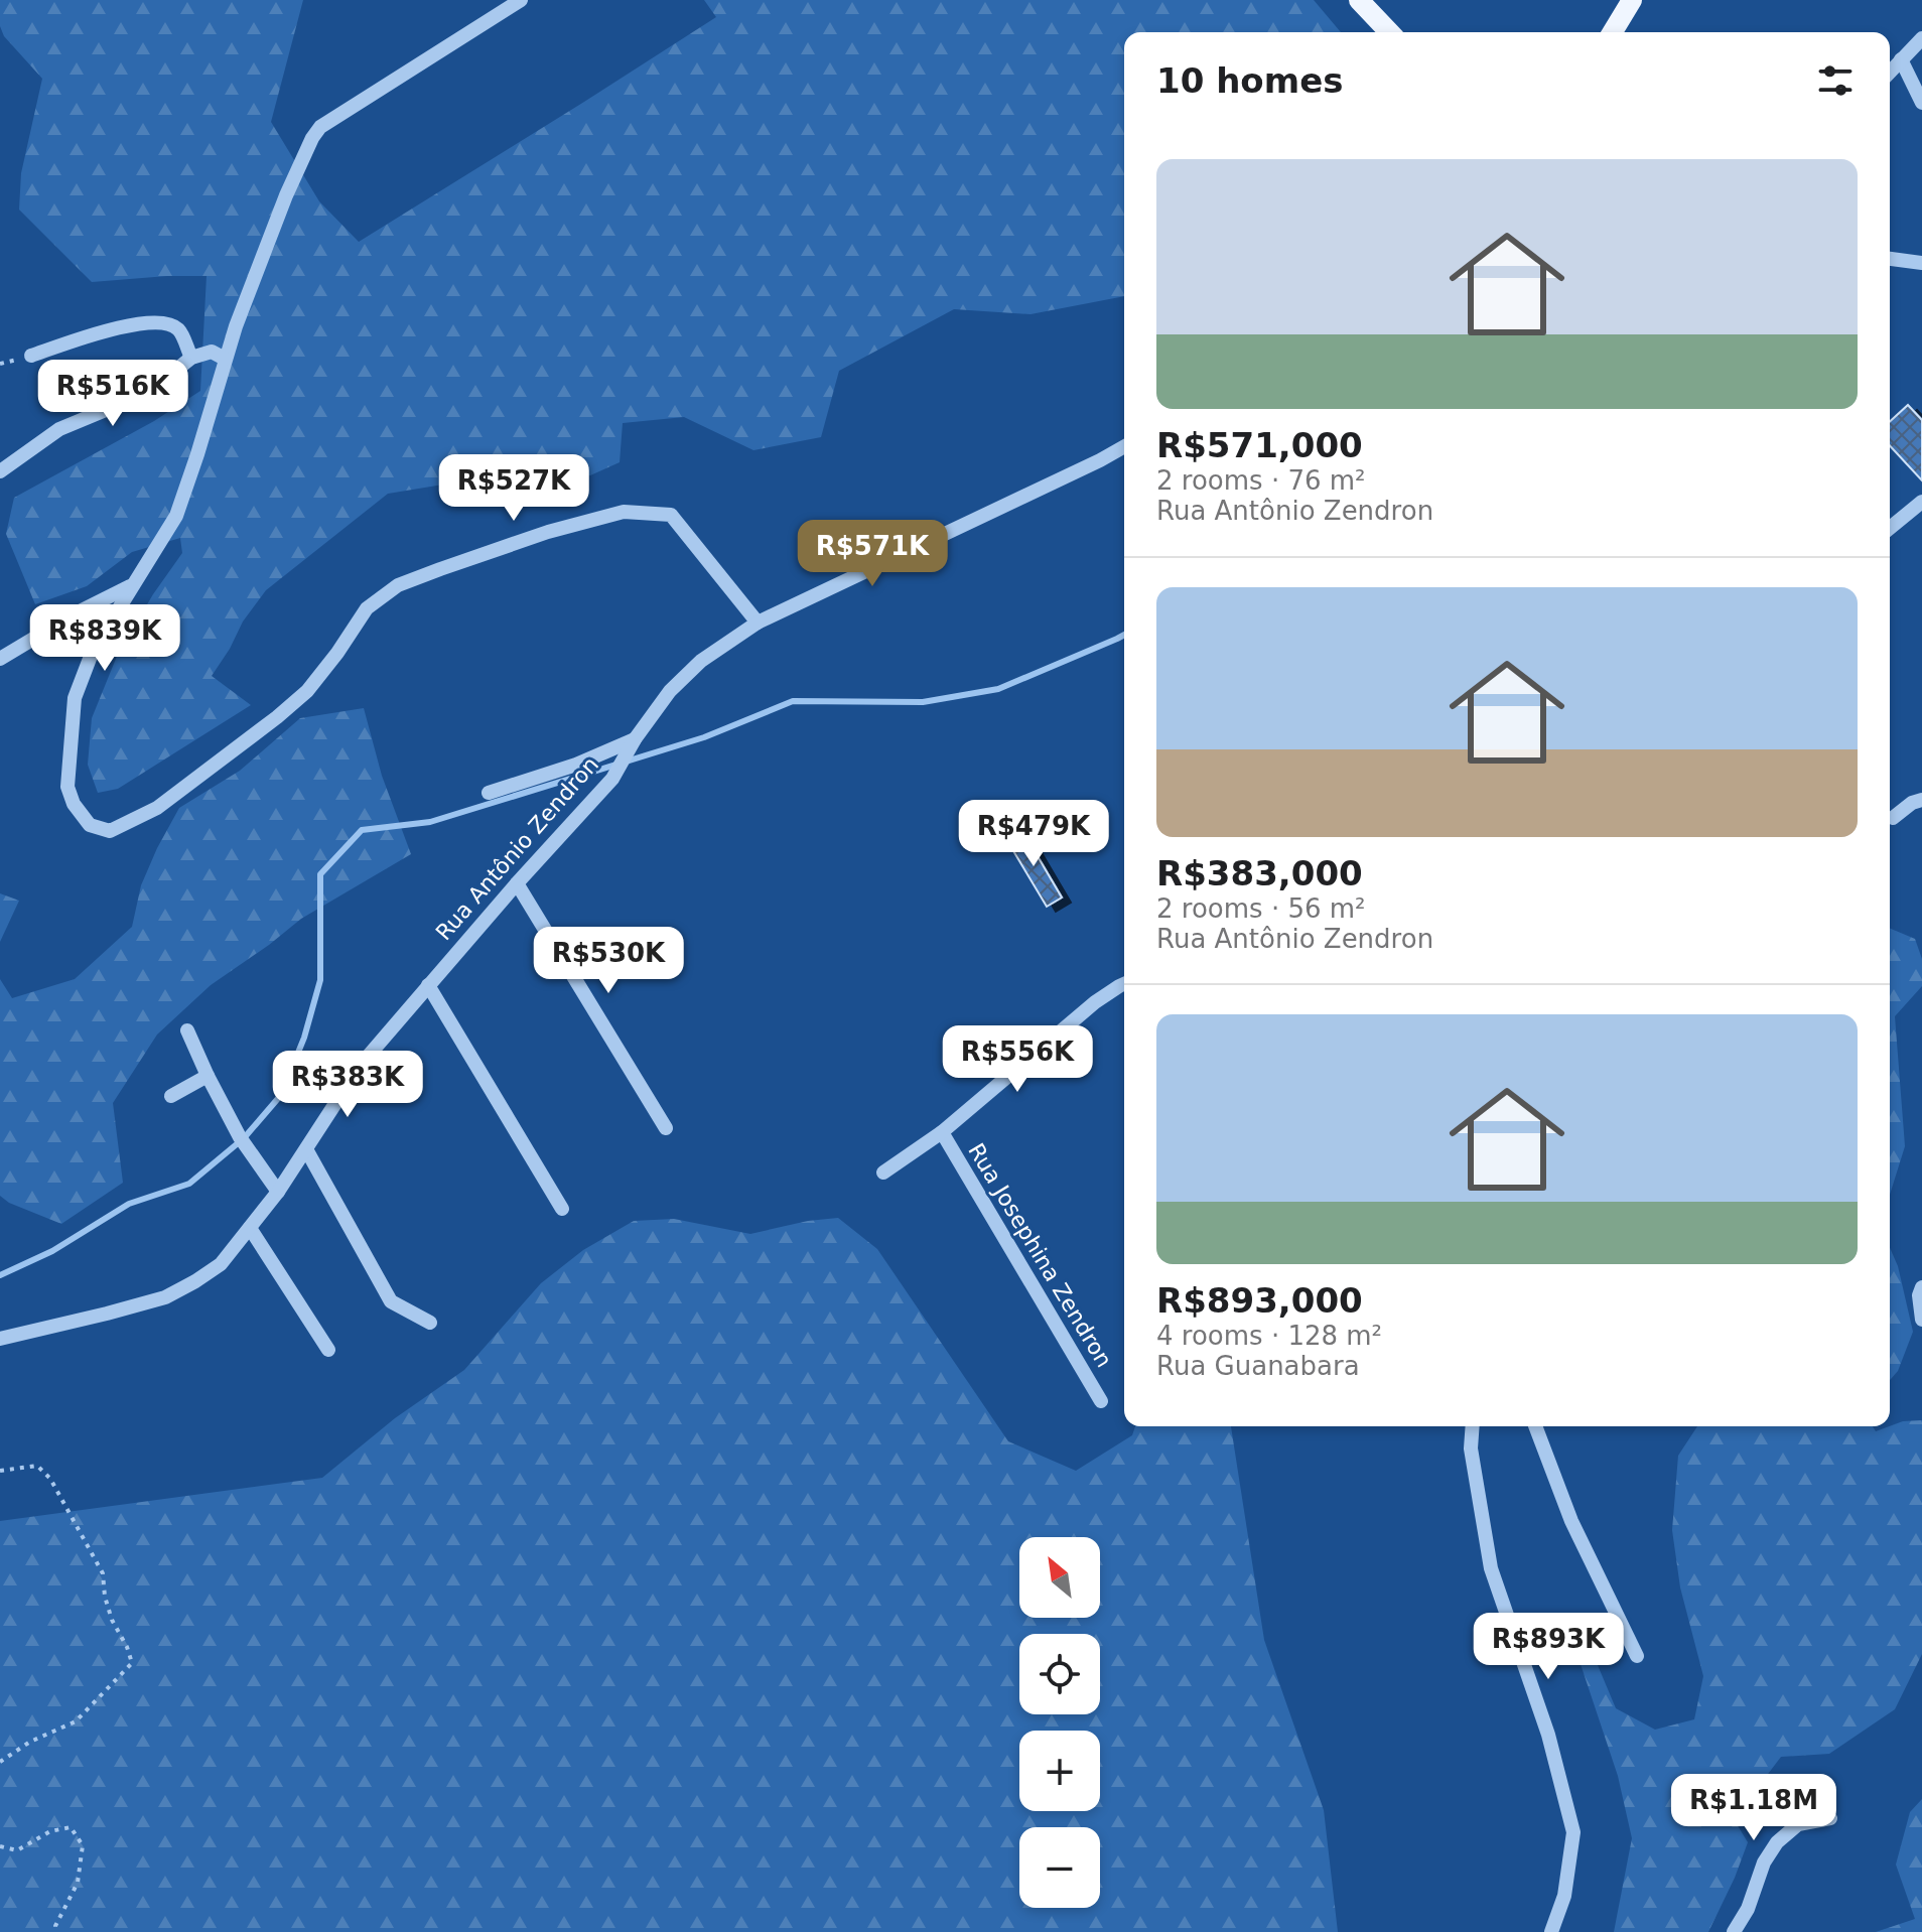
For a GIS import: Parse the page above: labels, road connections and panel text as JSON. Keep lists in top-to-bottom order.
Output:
{
  "streets": {
    "street": ["Rua Antônio Zendron", "Rua Josephina Zendron"]
  },
  "north": "top left",
  "page": {
    "heading": "10 homes",
    "list": [
      {
        "name": "R$571,000",
        "note": "2 rooms · 76 m² · Rua Antônio Zendron"
      },
      {
        "name": "R$383,000",
        "note": "2 rooms · 56 m² · Rua Antônio Zendron"
      },
      {
        "name": "R$893,000",
        "note": "4 rooms · 128 m² · Rua Guanabara"
      }
    ],
    "price": [
      "R$516K",
      "R$527K",
      "R$571K",
      "R$839K",
      "R$479K",
      "R$530K",
      "R$556K",
      "R$383K",
      "R$893K",
      "R$1.18M"
    ],
    "map_buttons": ["+", "−"]
  }
}
